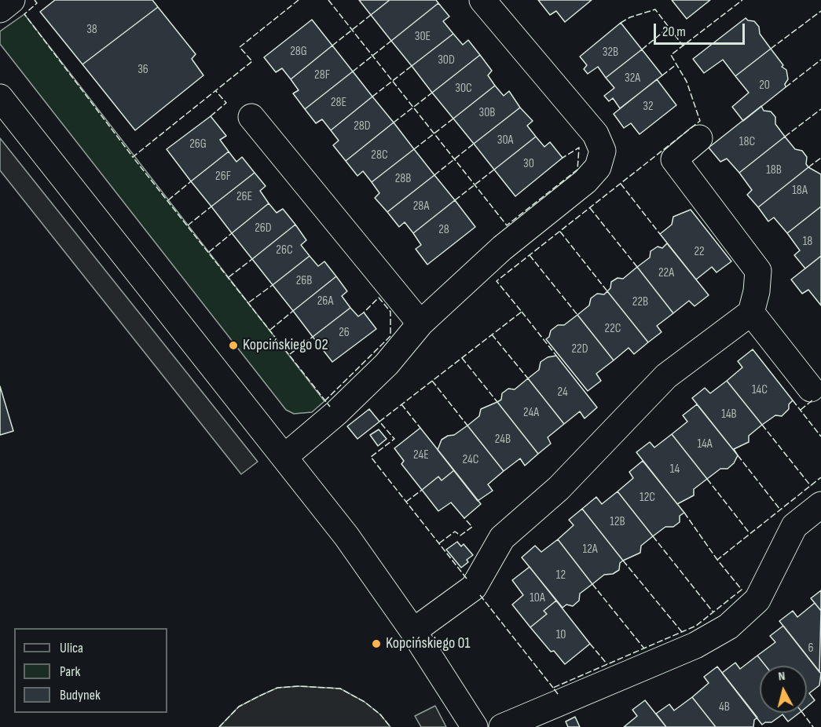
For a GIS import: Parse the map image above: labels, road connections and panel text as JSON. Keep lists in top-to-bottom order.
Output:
{
  "places": ["Kopcińskiego 02", "Kopcińskiego 01"],
  "house_numbers": [
    "38",
    "30E",
    "28G",
    "32B",
    "30D",
    "36",
    "28F",
    "32A",
    "20",
    "30C",
    "28E",
    "32",
    "30B",
    "28D",
    "30A",
    "18C",
    "26G",
    "28C",
    "30",
    "18B",
    "26F",
    "28B",
    "18A",
    "26E",
    "28A",
    "26D",
    "28",
    "18",
    "26C",
    "22",
    "22A",
    "26B",
    "26A",
    "22B",
    "22C",
    "26",
    "22D",
    "14C",
    "24",
    "24A",
    "14B",
    "24B",
    "14A",
    "24E",
    "24C",
    "14",
    "12C",
    "12B",
    "12A",
    "12",
    "10A",
    "10",
    "6",
    "4B"
  ],
  "legend": ["Ulica", "Park", "Budynek"],
  "scale_bar": "20 m",
  "north": "top"
}
